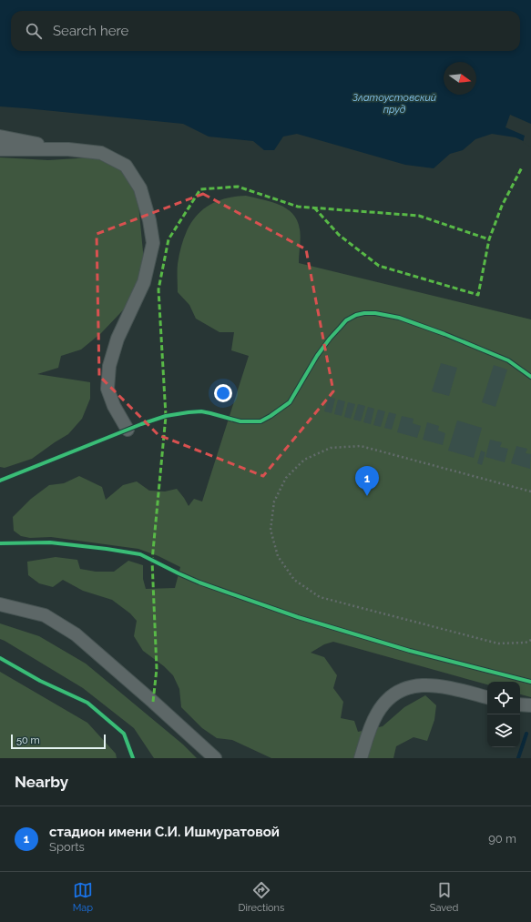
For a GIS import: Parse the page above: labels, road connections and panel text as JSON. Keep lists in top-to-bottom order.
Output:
{
  "water": ["Златоустовский пруд"],
  "scale_bar": "50 m",
  "north": "right",
  "page": {
    "search": "Search here",
    "pins": "1",
    "scale": "50 m",
    "heading": "Nearby",
    "list": [
      {
        "mark": "1",
        "name": "стадион имени С.И. Ишмуратовой",
        "note": "Sports",
        "value": "90 m"
      }
    ],
    "nav": ["Map", "Directions", "Saved"]
  }
}
